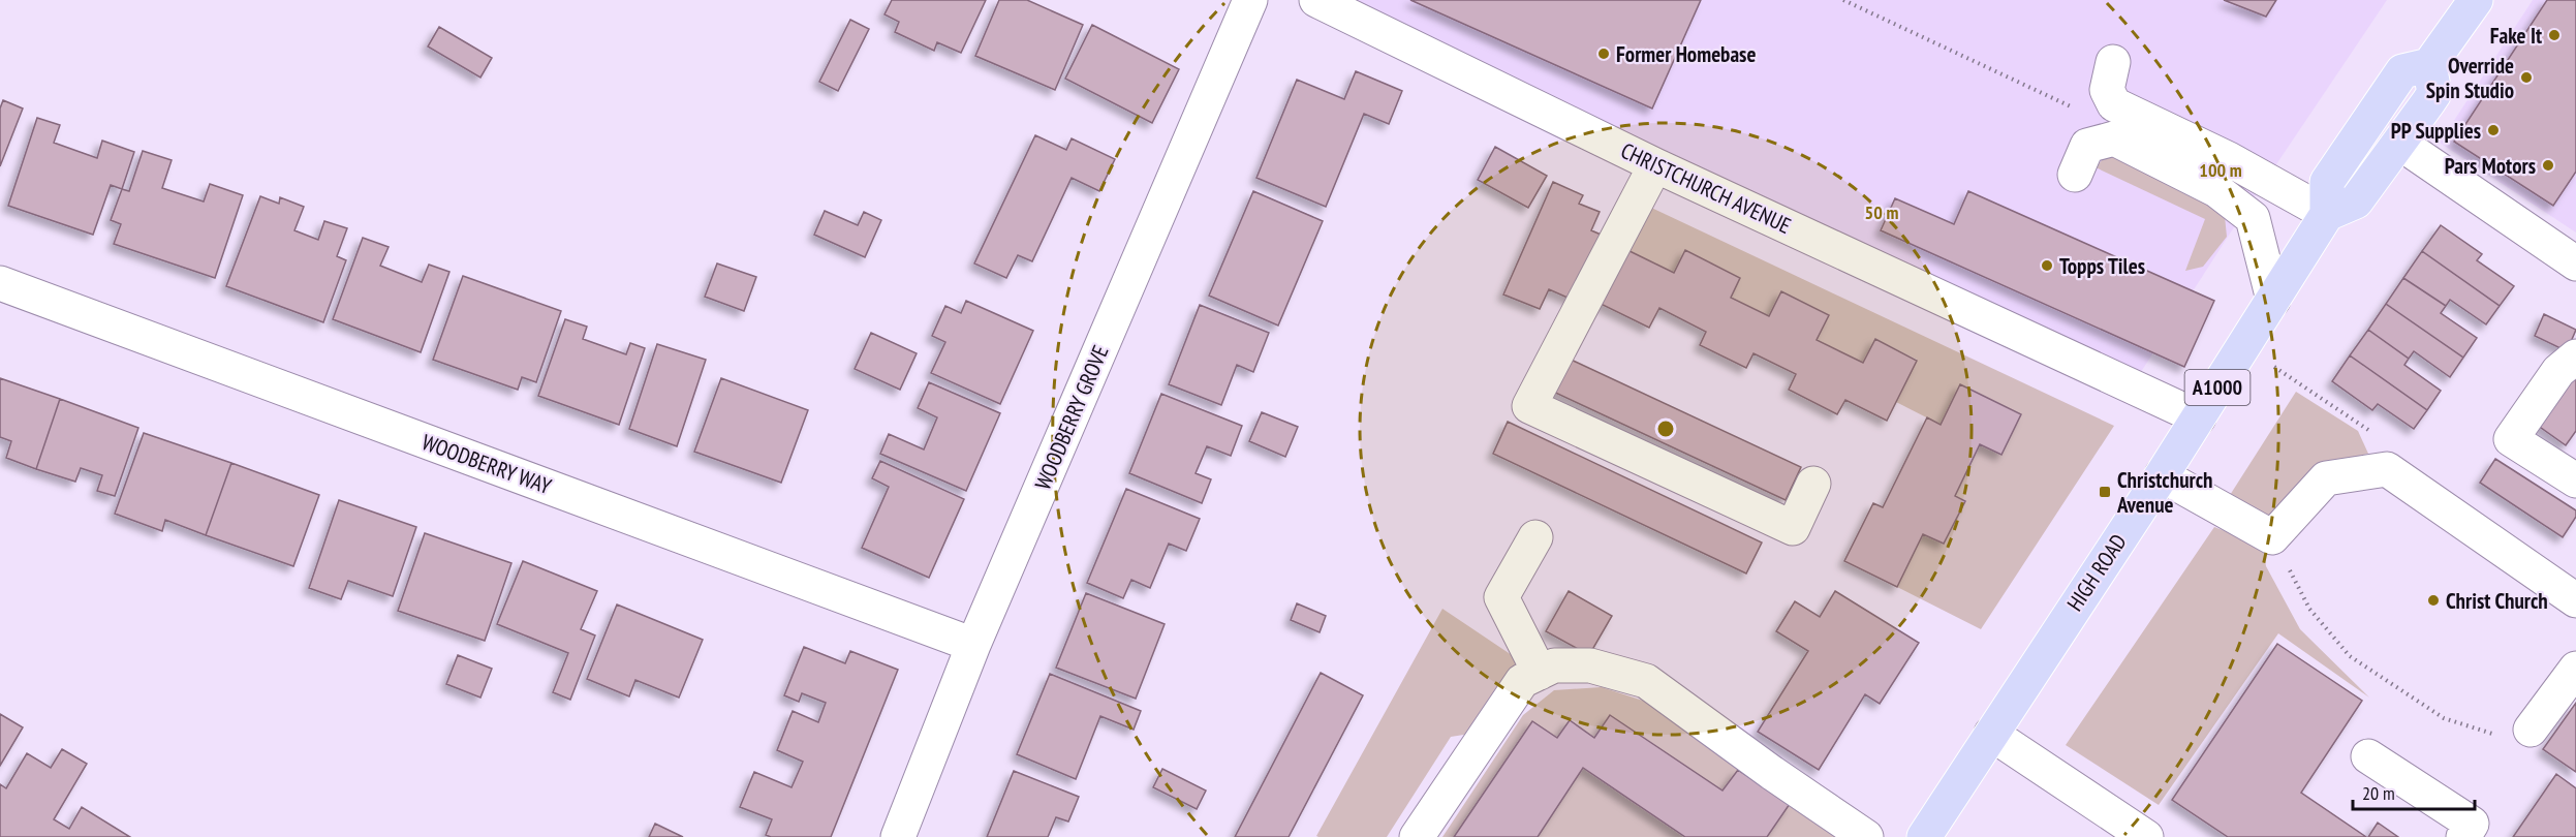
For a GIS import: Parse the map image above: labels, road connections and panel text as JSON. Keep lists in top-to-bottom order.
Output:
{
  "streets": {
    "main road": ["A1000", "HIGH ROAD"],
    "street": ["CHRISTCHURCH AVENUE", "WOODBERRY GROVE", "WOODBERRY WAY"]
  },
  "crossings": [
    ["CHRISTCHURCH AVENUE", "HIGH ROAD"],
    ["WOODBERRY GROVE", "WOODBERRY WAY"]
  ],
  "places": {
    "other": [
      "Fake It",
      "Former Homebase",
      "Override Spin Studio",
      "PP Supplies",
      "Pars Motors",
      "Topps Tiles",
      "Christ Church"
    ],
    "transit": ["Christchurch Avenue"]
  },
  "scale_bar": "20 m",
  "rings": ["100 m", "50 m"]
}
